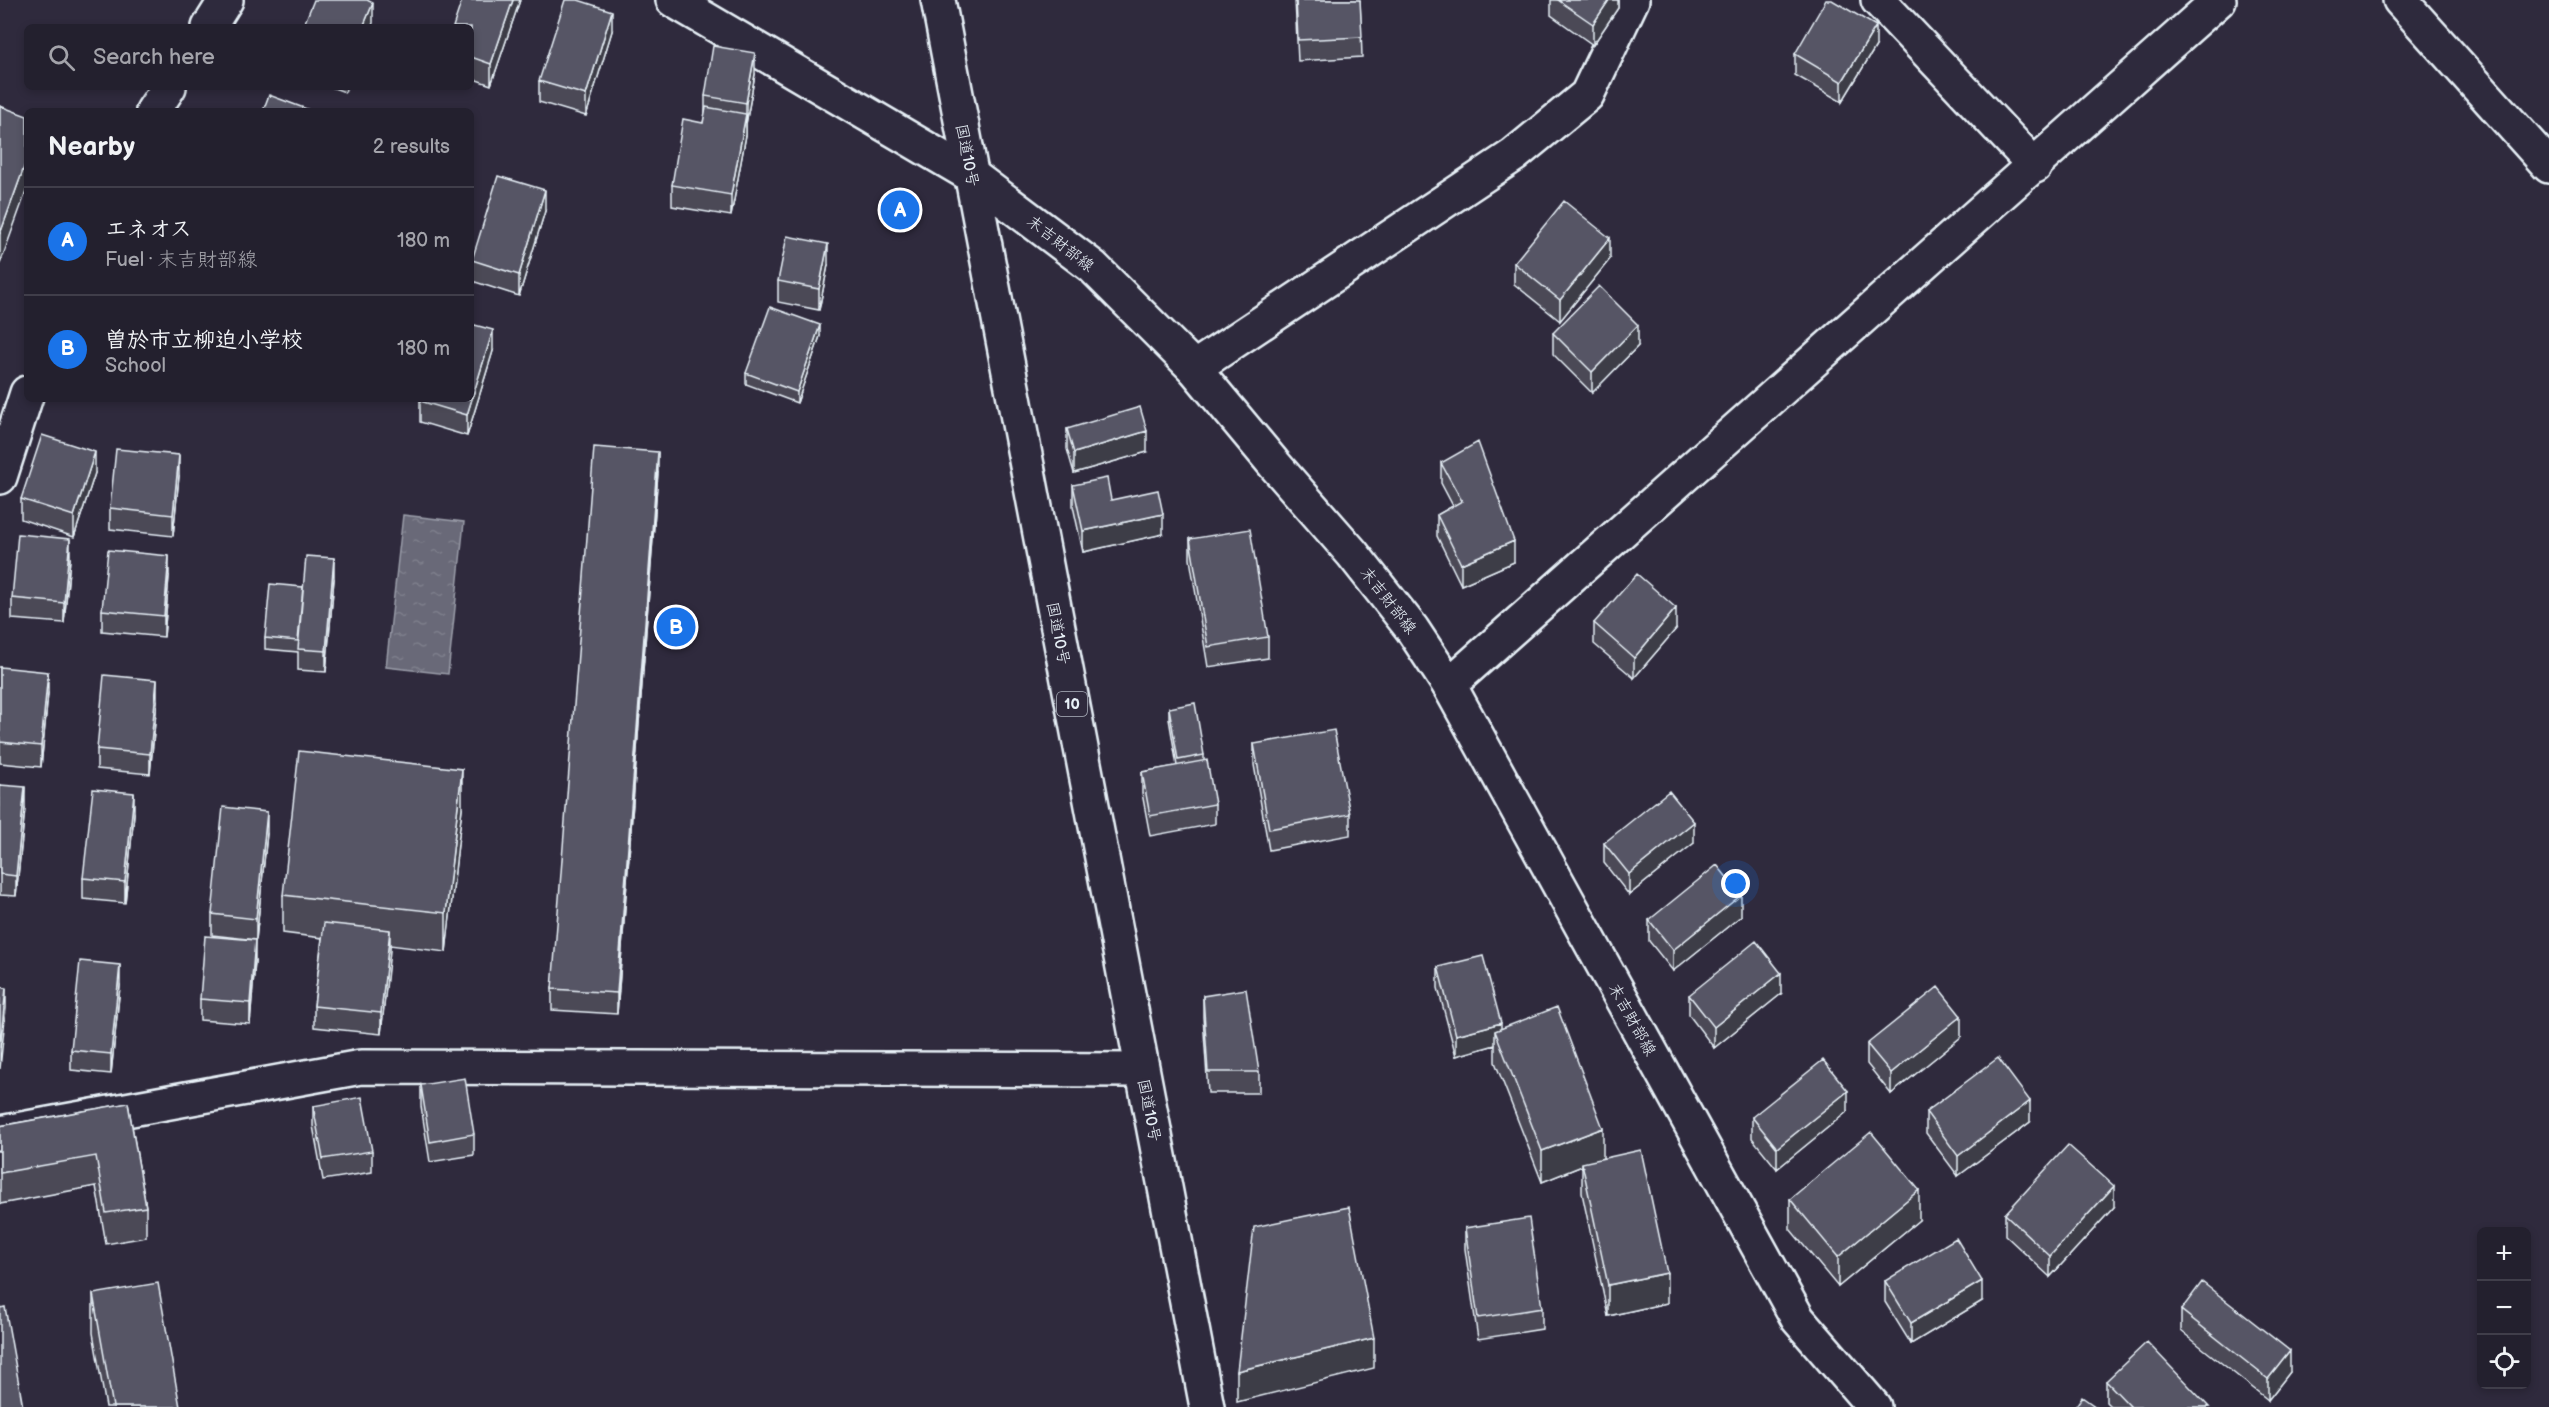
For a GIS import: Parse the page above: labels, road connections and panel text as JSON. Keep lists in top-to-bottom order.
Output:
{
  "streets": {
    "main road": ["国道10号", "末吉財部線", "10"]
  },
  "crossings": [
    ["国道10号", "末吉財部線"]
  ],
  "page": {
    "search": "Search here",
    "heading": ["Nearby", "2 results"],
    "list": [
      {
        "mark": "A",
        "name": "エネオス",
        "note": "Fuel · 末吉財部線",
        "value": "180 m"
      },
      {
        "mark": "B",
        "name": "曽於市立柳迫小学校",
        "note": "School",
        "value": "180 m"
      }
    ],
    "pins": ["A", "B"],
    "map_buttons": ["+", "−"]
  }
}
